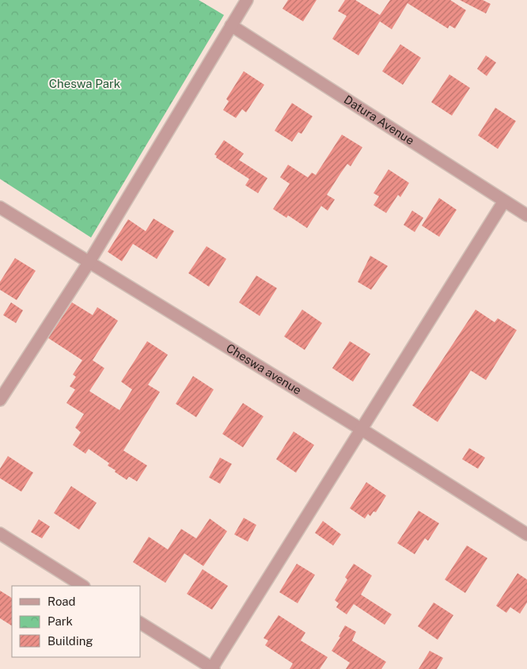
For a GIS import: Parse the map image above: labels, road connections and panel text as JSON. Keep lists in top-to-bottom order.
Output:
{
  "streets": {
    "street": ["Datura Avenue", "Cheswa avenue"]
  },
  "parks": ["Cheswa Park"],
  "legend": ["Road", "Park", "Building"]
}
